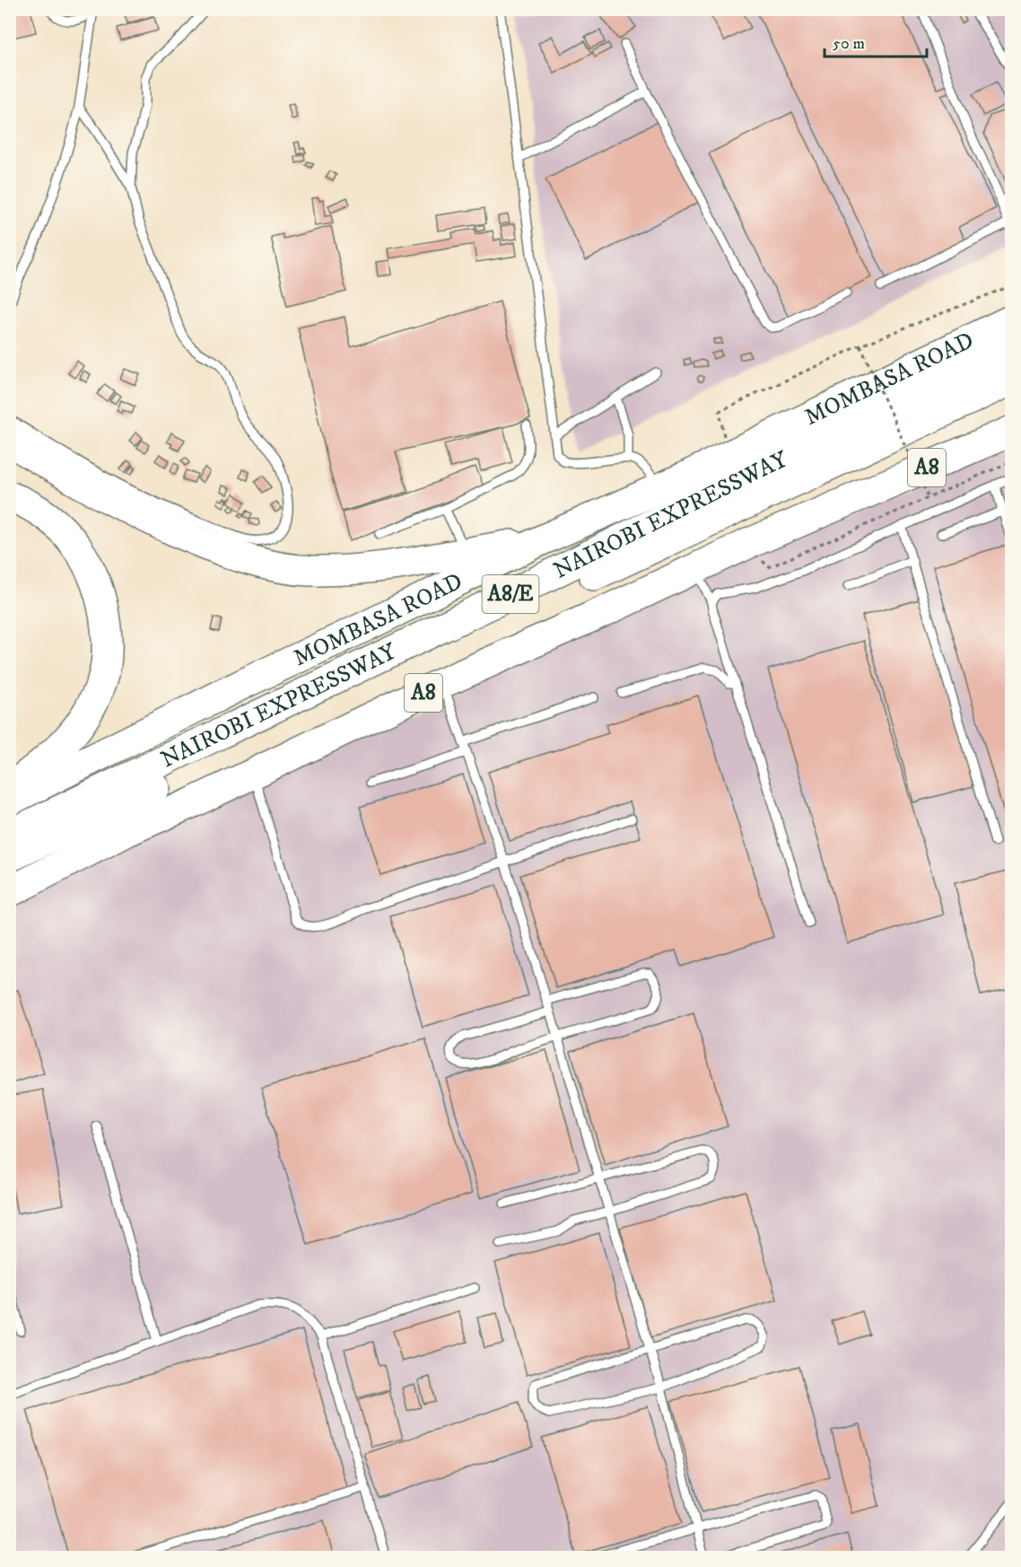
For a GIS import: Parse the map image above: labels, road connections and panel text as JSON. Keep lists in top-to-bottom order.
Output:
{
  "streets": {
    "highway": [
      "MOMBASA ROAD",
      "A8",
      "NAIROBI EXPRESSWAY",
      "A8/E"
    ]
  },
  "scale_bar": "50 m"
}
